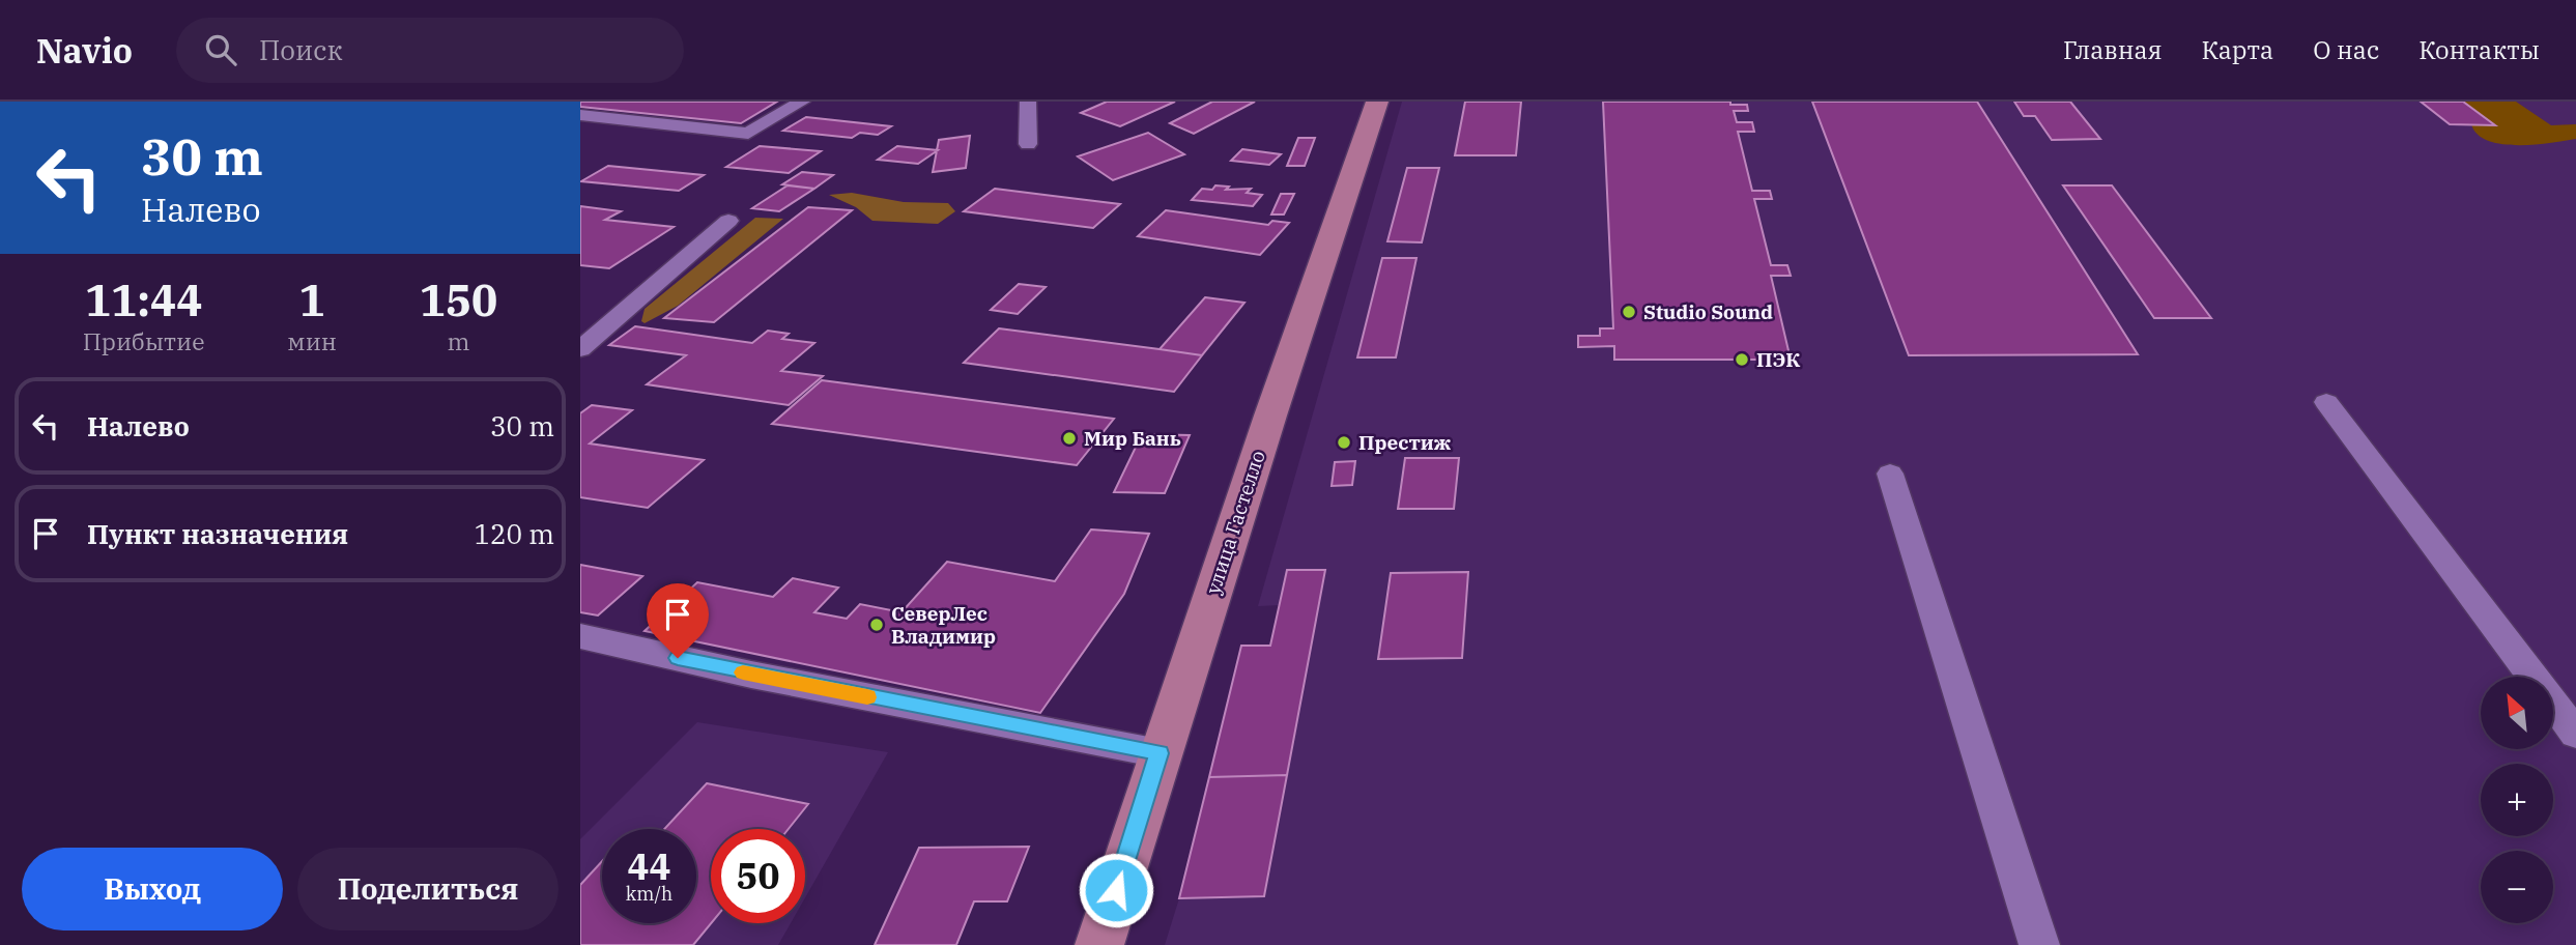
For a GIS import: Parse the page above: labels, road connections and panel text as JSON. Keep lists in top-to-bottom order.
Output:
{
  "streets": {
    "main road": ["улица Гастелло"]
  },
  "places": [
    "Studio Sound",
    "ПЭК",
    "Мир Бань",
    "Престиж",
    "СеверЛес Владимир"
  ],
  "north": "top left",
  "page": {
    "header": "Navio",
    "search": "Поиск",
    "nav": [
      "Главная",
      "Карта",
      "О нас",
      "Контакты"
    ],
    "turn": ["30 m", "Налево"],
    "eta": [
      "11:44",
      "Прибытие",
      "1",
      "мин",
      "150",
      "m"
    ],
    "list": [
      {
        "name": "Налево",
        "value": "30 m"
      },
      {
        "name": "Пункт назначения",
        "value": "120 m"
      }
    ],
    "map_buttons": ["+", "−"],
    "speed": "44 km/h",
    "limit": "50",
    "buttons": ["Выход", "Поделиться"]
  }
}
